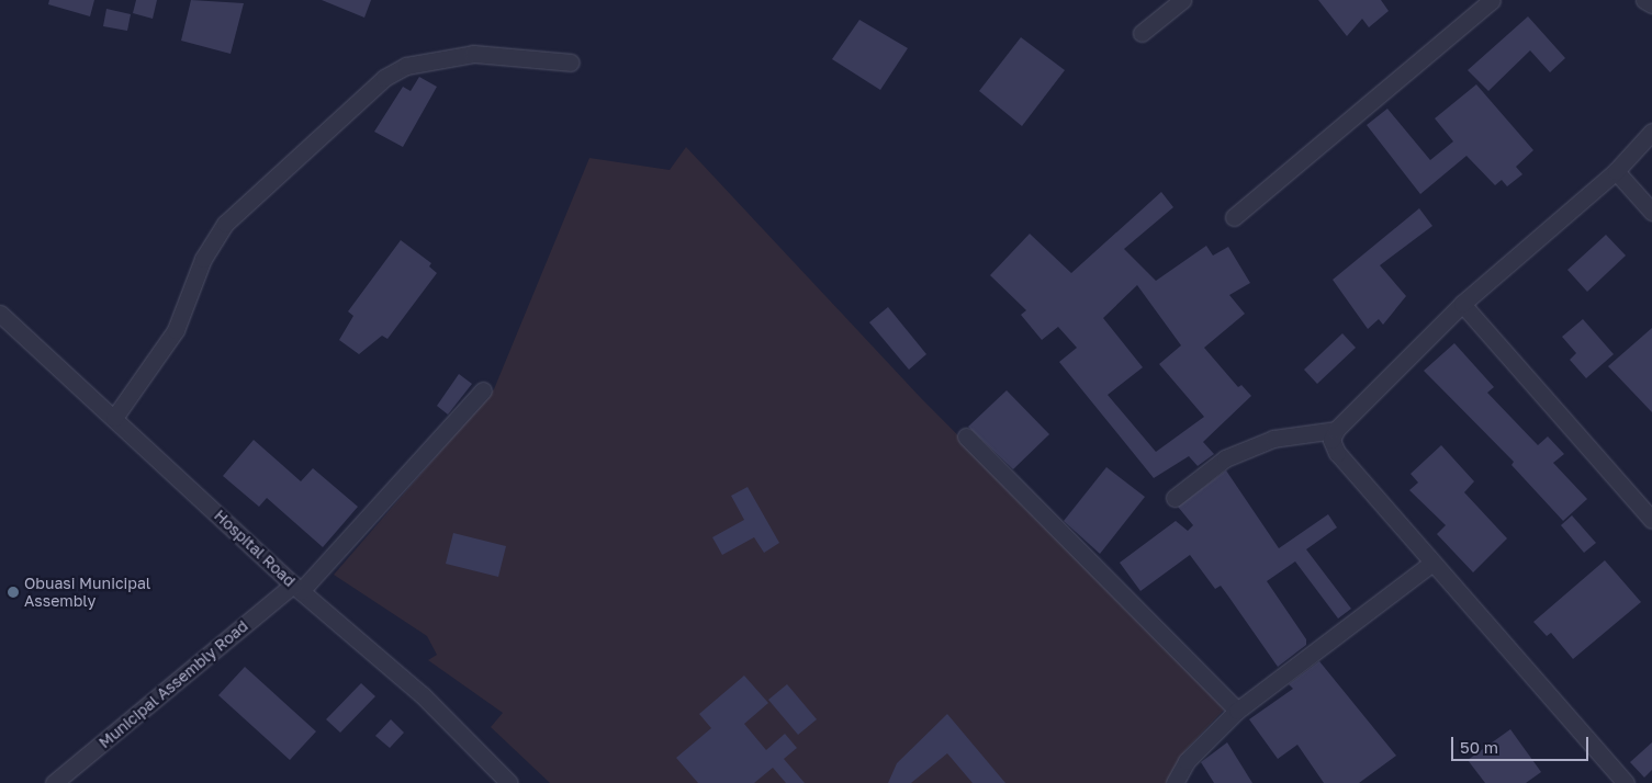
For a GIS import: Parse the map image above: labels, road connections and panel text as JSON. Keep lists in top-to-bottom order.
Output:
{
  "streets": {
    "street": ["Hospital Road", "Municipal Assembly Road"]
  },
  "crossings": [
    ["Hospital Road", "Municipal Assembly Road"]
  ],
  "places": ["Obuasi Municipal Assembly"],
  "scale_bar": "50 m"
}
